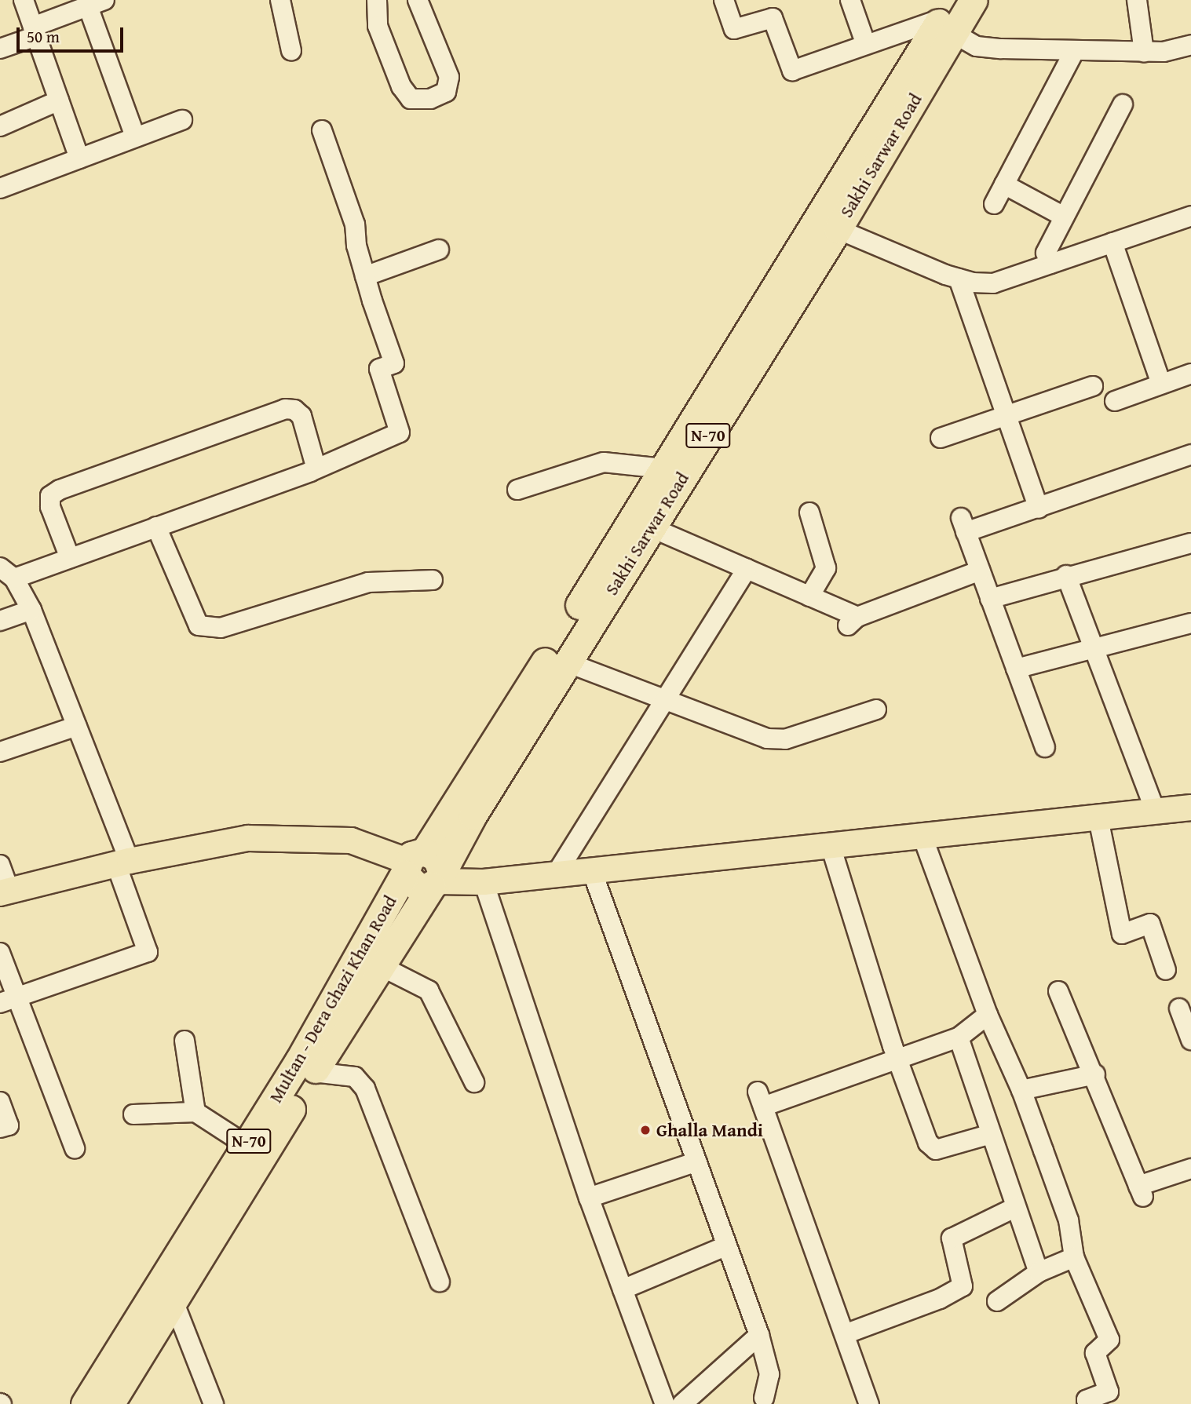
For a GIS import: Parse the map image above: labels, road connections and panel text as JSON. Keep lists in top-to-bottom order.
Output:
{
  "streets": {
    "highway": ["Sakhi Sarwar Road", "N-70", "Multan - Dera Ghazi Khan Road"]
  },
  "crossings": [
    ["Sakhi Sarwar Road", "Multan - Dera Ghazi Khan Road"]
  ],
  "places": ["Ghalla Mandi"],
  "scale_bar": "50 m"
}
